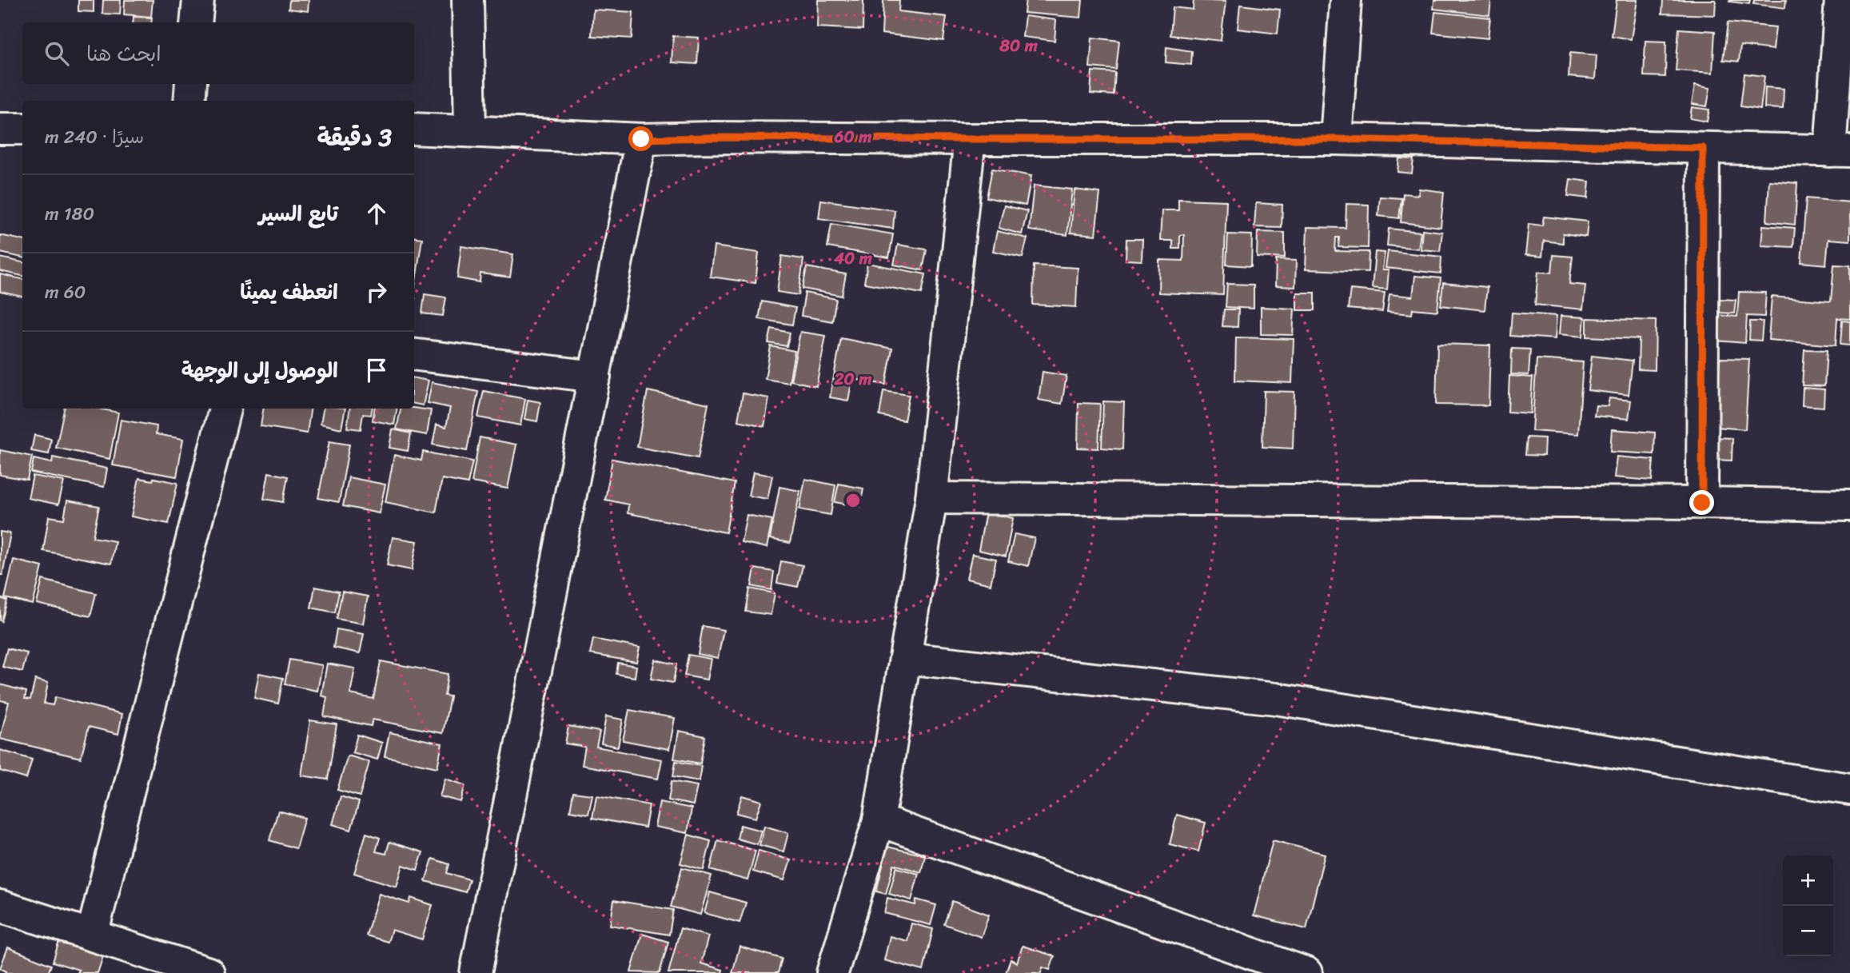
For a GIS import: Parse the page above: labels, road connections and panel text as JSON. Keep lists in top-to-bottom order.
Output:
{
  "page": {
    "search": "ابحث هنا",
    "heading": ["3 دقيقة", "سيرًا · 240 m"],
    "list": [
      ["تابع السير", "180 m"],
      ["انعطف يمينًا", "60 m"],
      "الوصول إلى الوجهة"
    ],
    "map_buttons": ["+", "−"]
  },
  "rings": [
    "80 m",
    "60 m",
    "40 m",
    "20 m"
  ]
}
